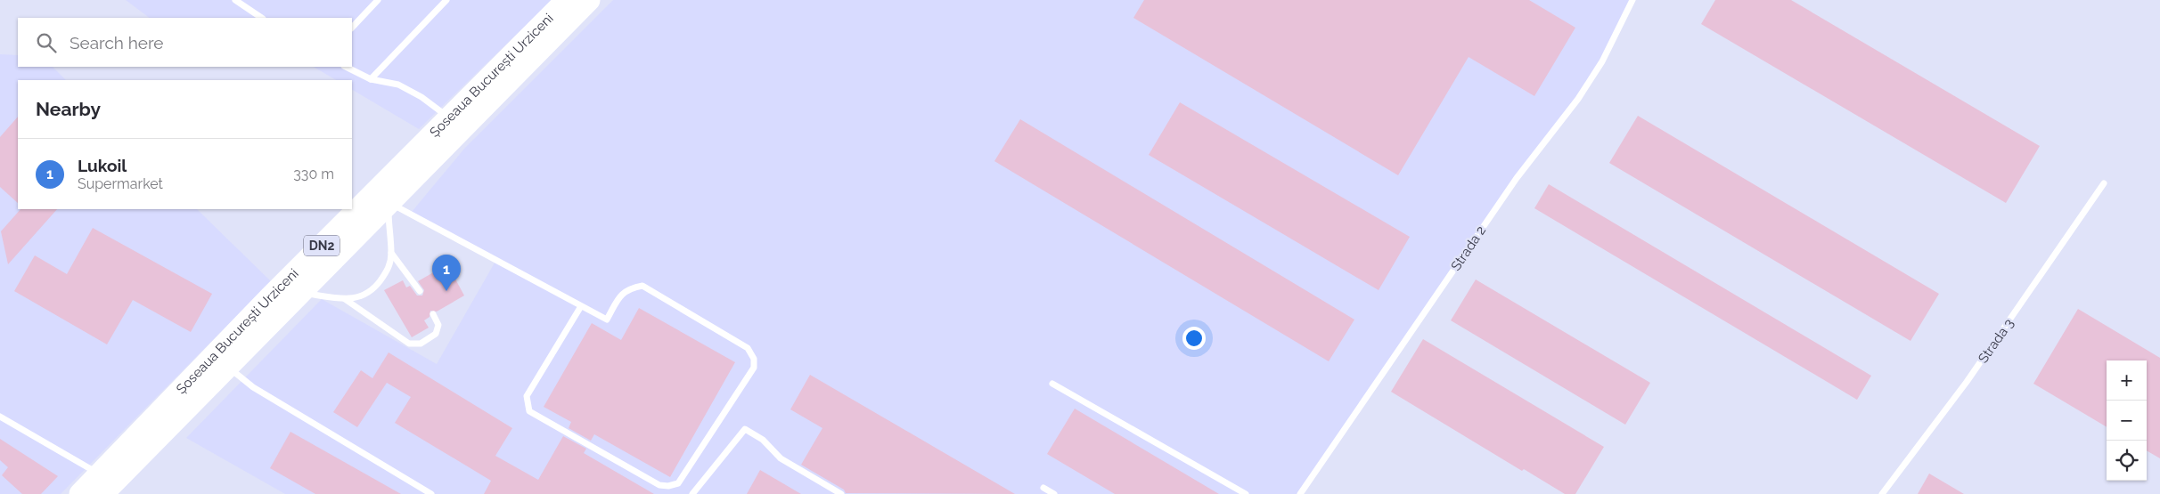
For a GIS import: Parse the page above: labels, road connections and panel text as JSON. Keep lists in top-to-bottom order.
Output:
{
  "streets": {
    "highway": ["Șoseaua București Urziceni", "DN2"],
    "lane": ["Strada 2", "Strada 3"]
  },
  "page": {
    "search": "Search here",
    "heading": "Nearby",
    "list": [
      {
        "mark": "1",
        "name": "Lukoil",
        "note": "Supermarket",
        "value": "330 m"
      }
    ],
    "pins": "1",
    "map_buttons": ["+", "−"]
  }
}
